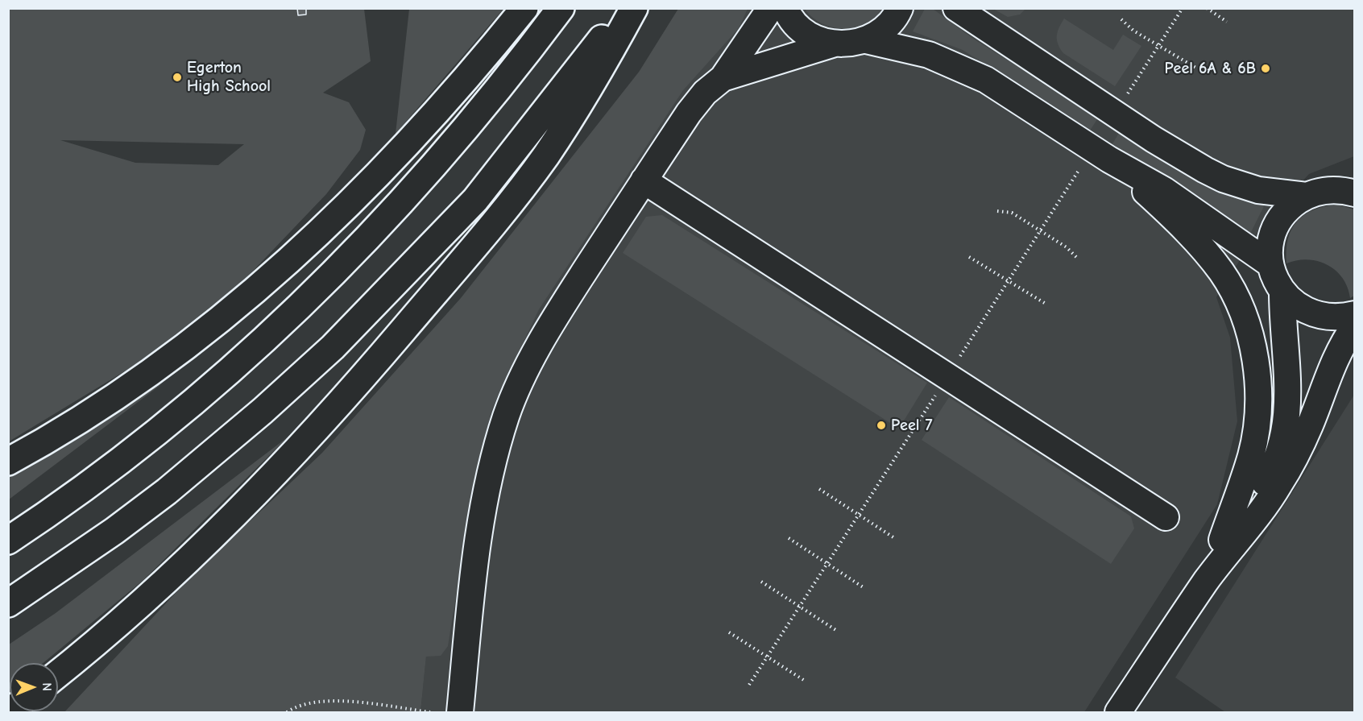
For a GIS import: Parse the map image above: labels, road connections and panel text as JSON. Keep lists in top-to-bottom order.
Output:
{
  "places": ["Peel 6A & 6B", "Egerton High School", "Peel 7"],
  "north": "right"
}
